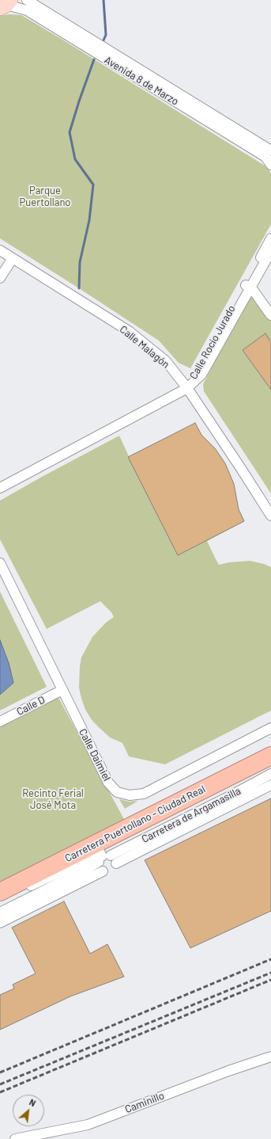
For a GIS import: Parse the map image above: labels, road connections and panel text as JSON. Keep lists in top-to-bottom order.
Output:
{
  "streets": {
    "highway": ["Carretera Puertollano - Ciudad Real"],
    "street": [
      "Avenida 8 de Marzo",
      "Calle Rocío Jurado",
      "Calle Malagón",
      "Calle D",
      "Calle Daimiel",
      "Carretera de Argamasilla",
      "Caminillo"
    ]
  },
  "crossings": [
    ["Calle Rocío Jurado", "Calle Malagón"],
    ["Calle D", "Calle Daimiel"],
    ["Carretera de Argamasilla", "Carretera Puertollano - Ciudad Real"]
  ],
  "parks": ["Parque Puertollano", "Recinto Ferial José Mota"],
  "north": "top right"
}
